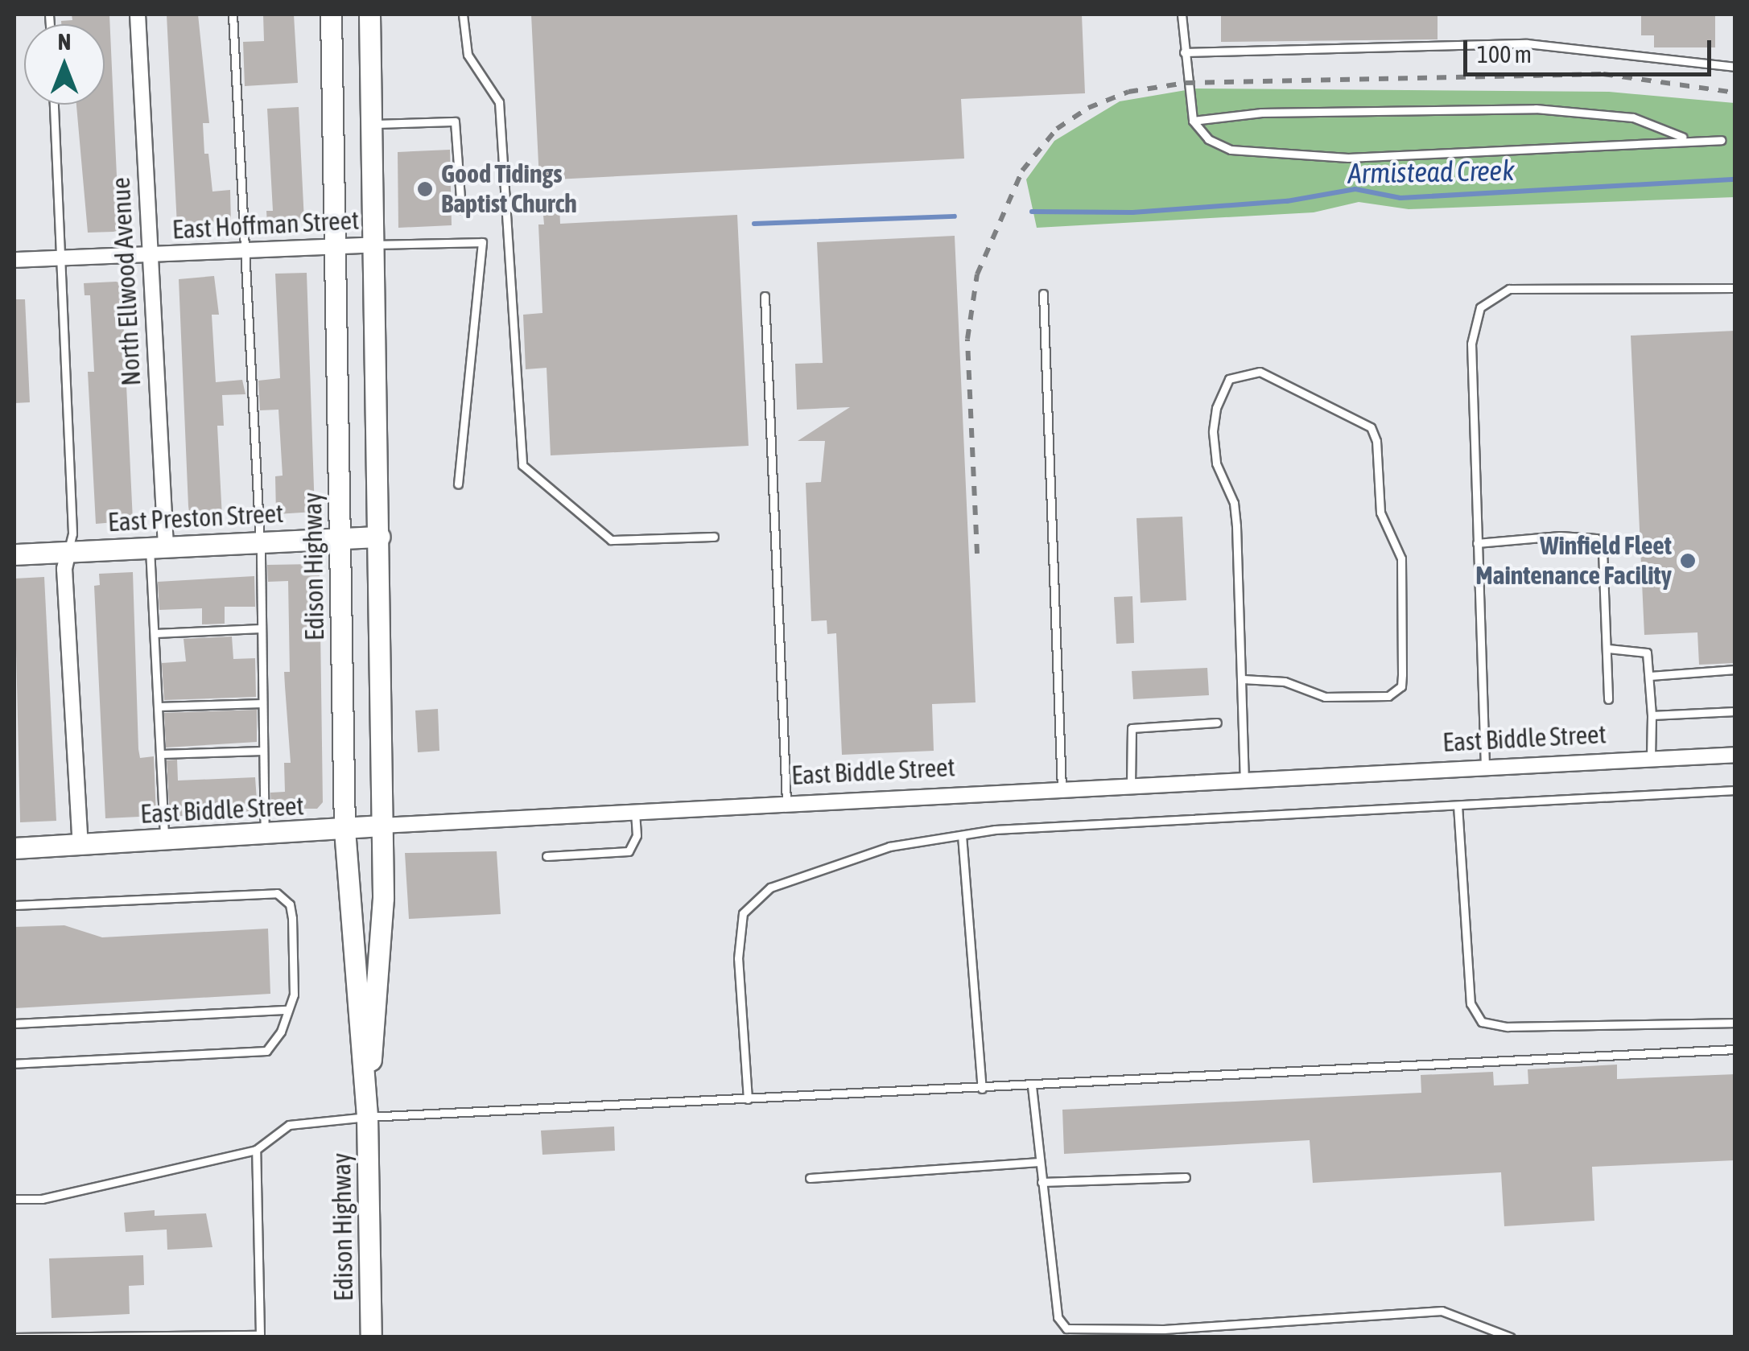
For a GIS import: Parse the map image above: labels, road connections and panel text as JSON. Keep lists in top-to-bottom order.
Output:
{
  "streets": {
    "main road": ["East Preston Street", "Edison Highway", "East Biddle Street"],
    "street": ["East Hoffman Street", "North Ellwood Avenue"]
  },
  "crossings": [
    ["East Hoffman Street", "North Ellwood Avenue"],
    ["East Hoffman Street", "Edison Highway"],
    ["North Ellwood Avenue", "East Preston Street"],
    ["East Preston Street", "Edison Highway"],
    ["Edison Highway", "East Biddle Street"]
  ],
  "water": ["Armistead Creek"],
  "places": ["Good Tidings Baptist Church", "Winfield Fleet Maintenance Facility"],
  "scale_bar": "100 m",
  "north": "top"
}
